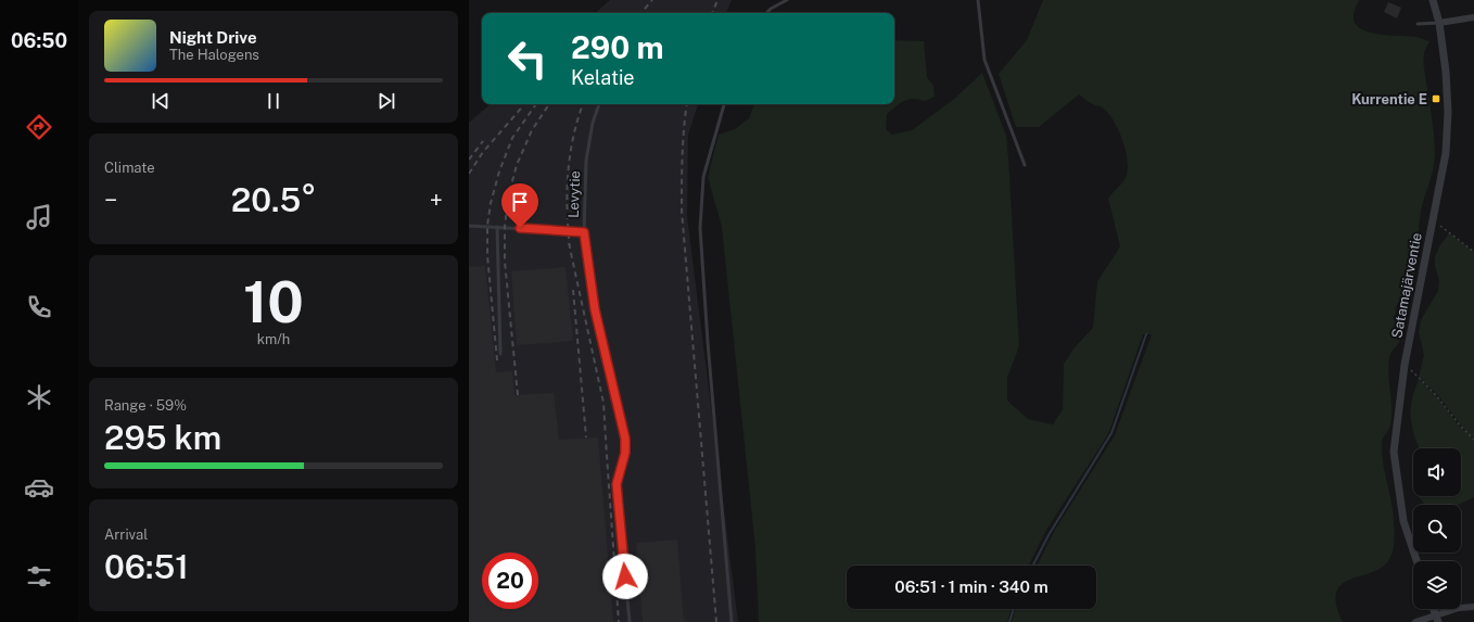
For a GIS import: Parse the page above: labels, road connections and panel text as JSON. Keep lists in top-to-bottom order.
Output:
{
  "streets": {
    "street": ["Satamajärventie"],
    "lane": ["Levytie"]
  },
  "places": {
    "transit": ["Kurrentie E"]
  },
  "page": {
    "tabs": "06:50",
    "turn": ["290 m", "Kelatie"],
    "song": ["Night Drive", "The Halogens"],
    "tile": [
      "Climate",
      ["10", "km/h"],
      ["Range · 59%", "295 km"],
      ["Arrival", "06:51"]
    ],
    "heat": ["−", "20.5°", "+"],
    "limit": "20",
    "trip": "06:51 · 1 min · 340 m"
  }
}
